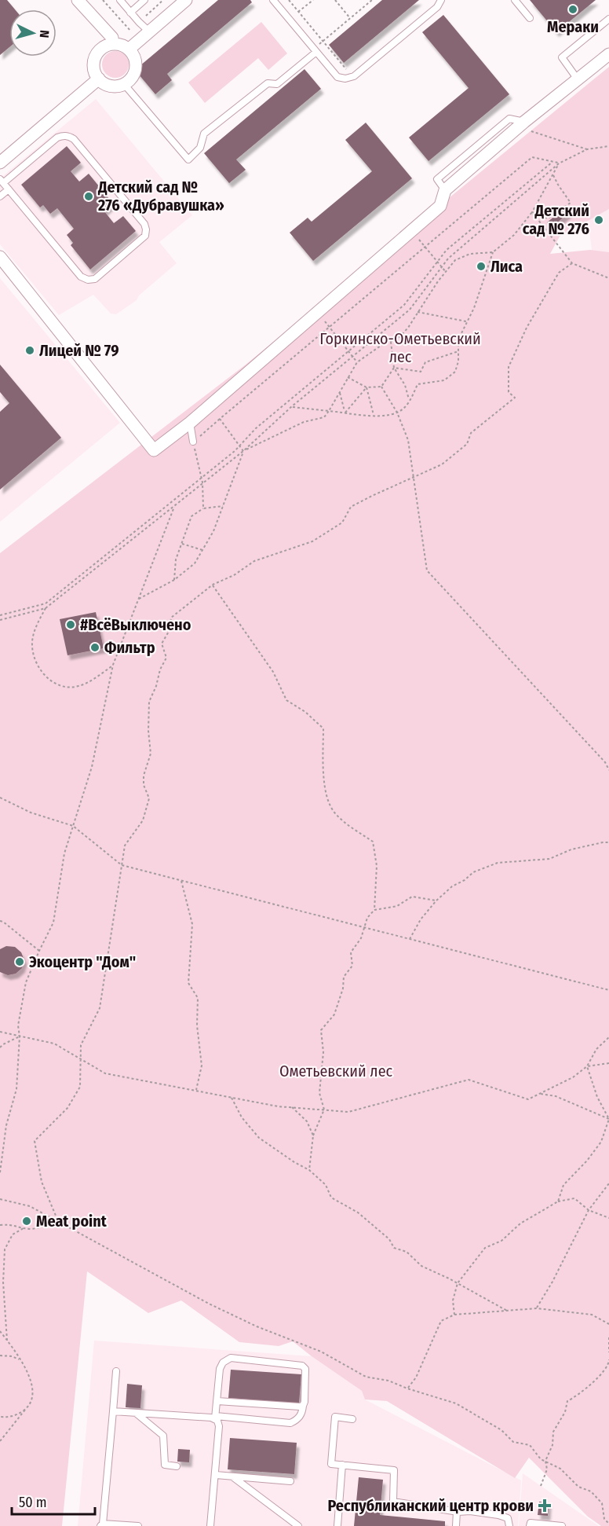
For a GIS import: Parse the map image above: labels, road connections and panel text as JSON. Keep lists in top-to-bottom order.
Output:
{
  "parks": ["Горкинско-Ометьевский лес", "Ометьевский лес"],
  "places": {
    "other": [
      "Мераки",
      "Детский сад № 276 «Дубравушка»",
      "Детский сад № 276",
      "Лиса",
      "Лицей № 79",
      "#ВсёВыключено",
      "Фильтр",
      "Экоцентр \"Дом\"",
      "Meat point"
    ],
    "health": ["Республиканский центр крови"]
  },
  "scale_bar": "50 m",
  "north": "right"
}
